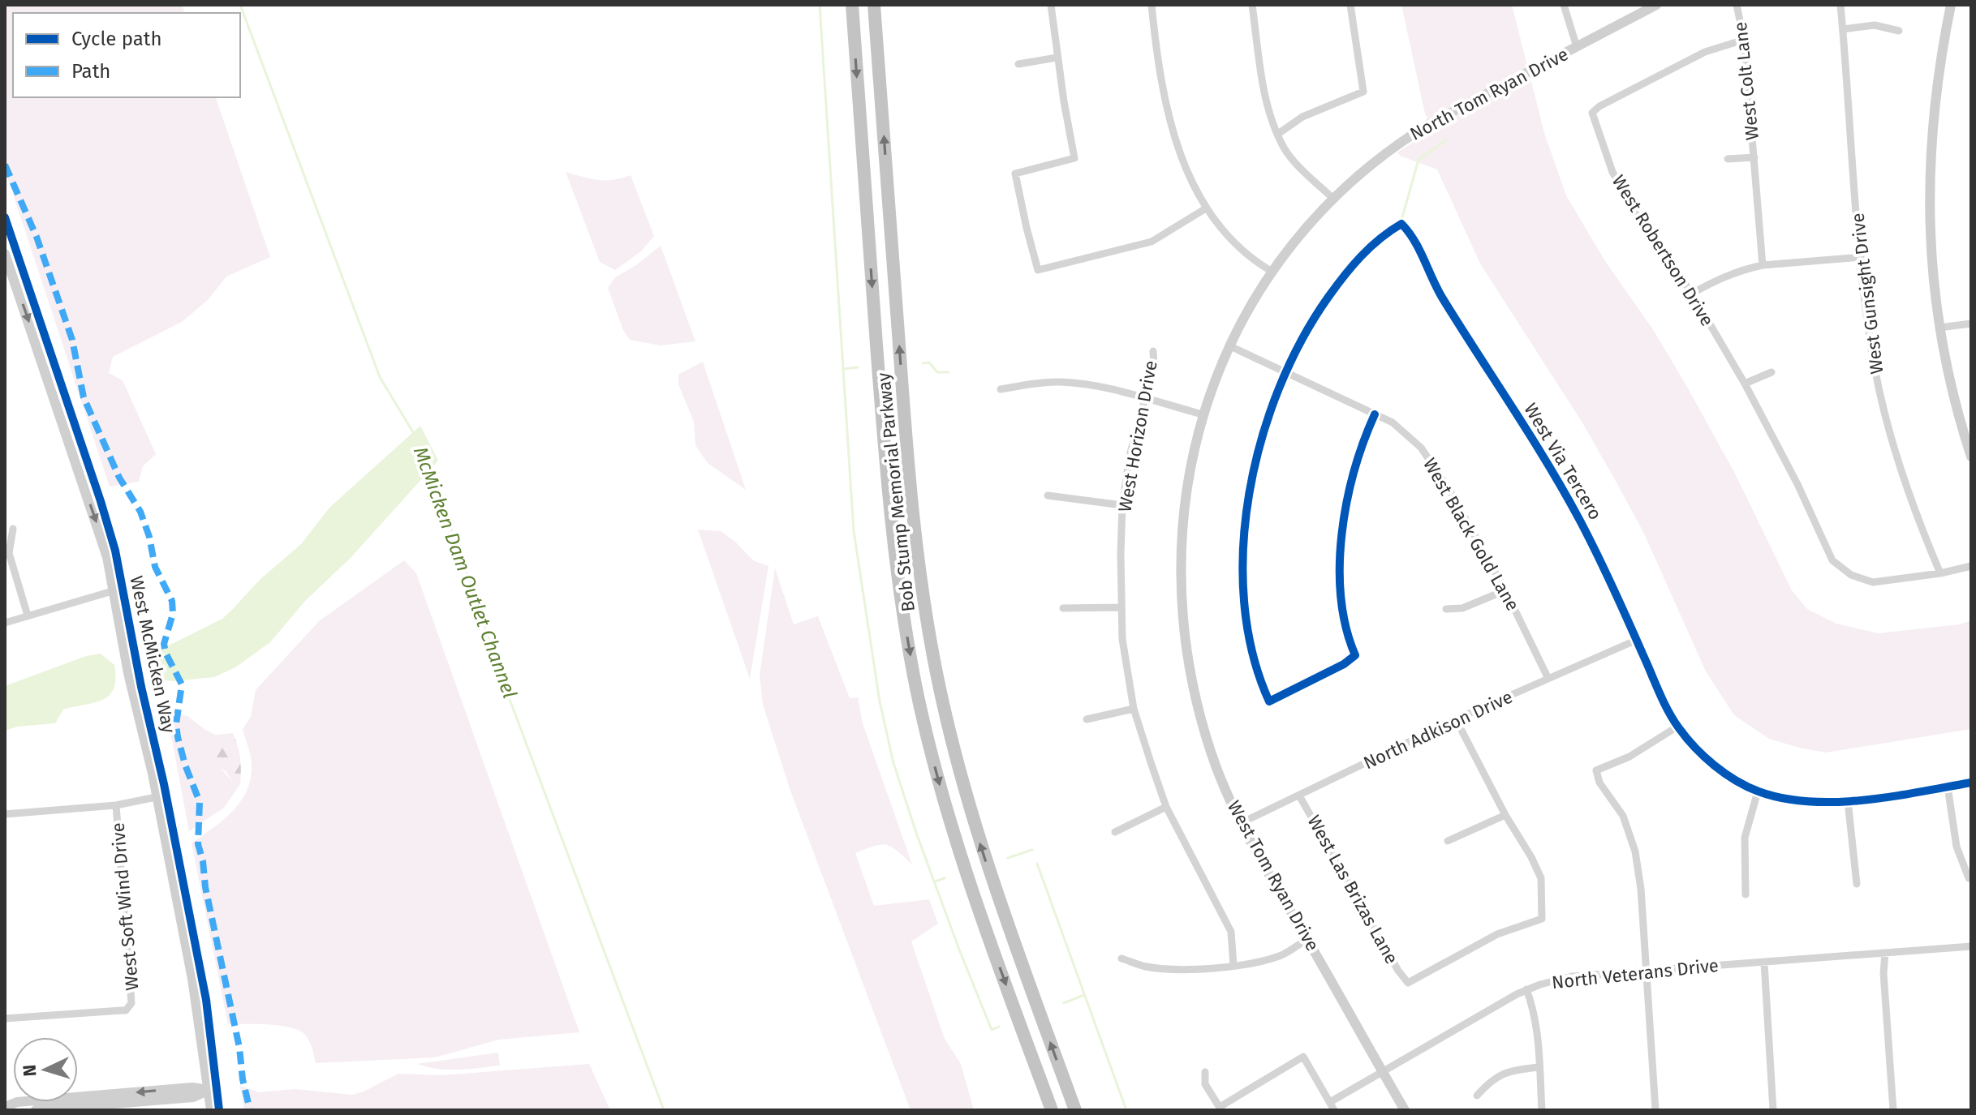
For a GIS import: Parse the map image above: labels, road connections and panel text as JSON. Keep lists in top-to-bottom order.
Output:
{
  "streets": {
    "highway": ["Bob Stump Memorial Parkway"],
    "street": [
      "West Colt Lane",
      "North Tom Ryan Drive",
      "West Robertson Drive",
      "West Gunsight Drive",
      "West Horizon Drive",
      "West Via Tercero",
      "West Black Gold Lane",
      "West McMicken Way",
      "North Adkison Drive",
      "West Tom Ryan Drive",
      "West Las Brizas Lane",
      "West Soft Wind Drive",
      "North Veterans Drive"
    ]
  },
  "crossings": [
    ["West Colt Lane", "West Robertson Drive"],
    ["North Tom Ryan Drive", "West Tom Ryan Drive"],
    ["West Robertson Drive", "West Gunsight Drive"],
    ["West Via Tercero", "West Black Gold Lane"],
    ["West Via Tercero", "North Adkison Drive"],
    ["West Black Gold Lane", "North Adkison Drive"],
    ["West Black Gold Lane", "West Tom Ryan Drive"],
    ["North Adkison Drive", "West Tom Ryan Drive"],
    ["North Adkison Drive", "West Las Brizas Lane"],
    ["West Tom Ryan Drive", "North Veterans Drive"]
  ],
  "water": ["McMicken Dam Outlet Channel"],
  "legend": ["Cycle path", "Path"],
  "north": "left"
}
